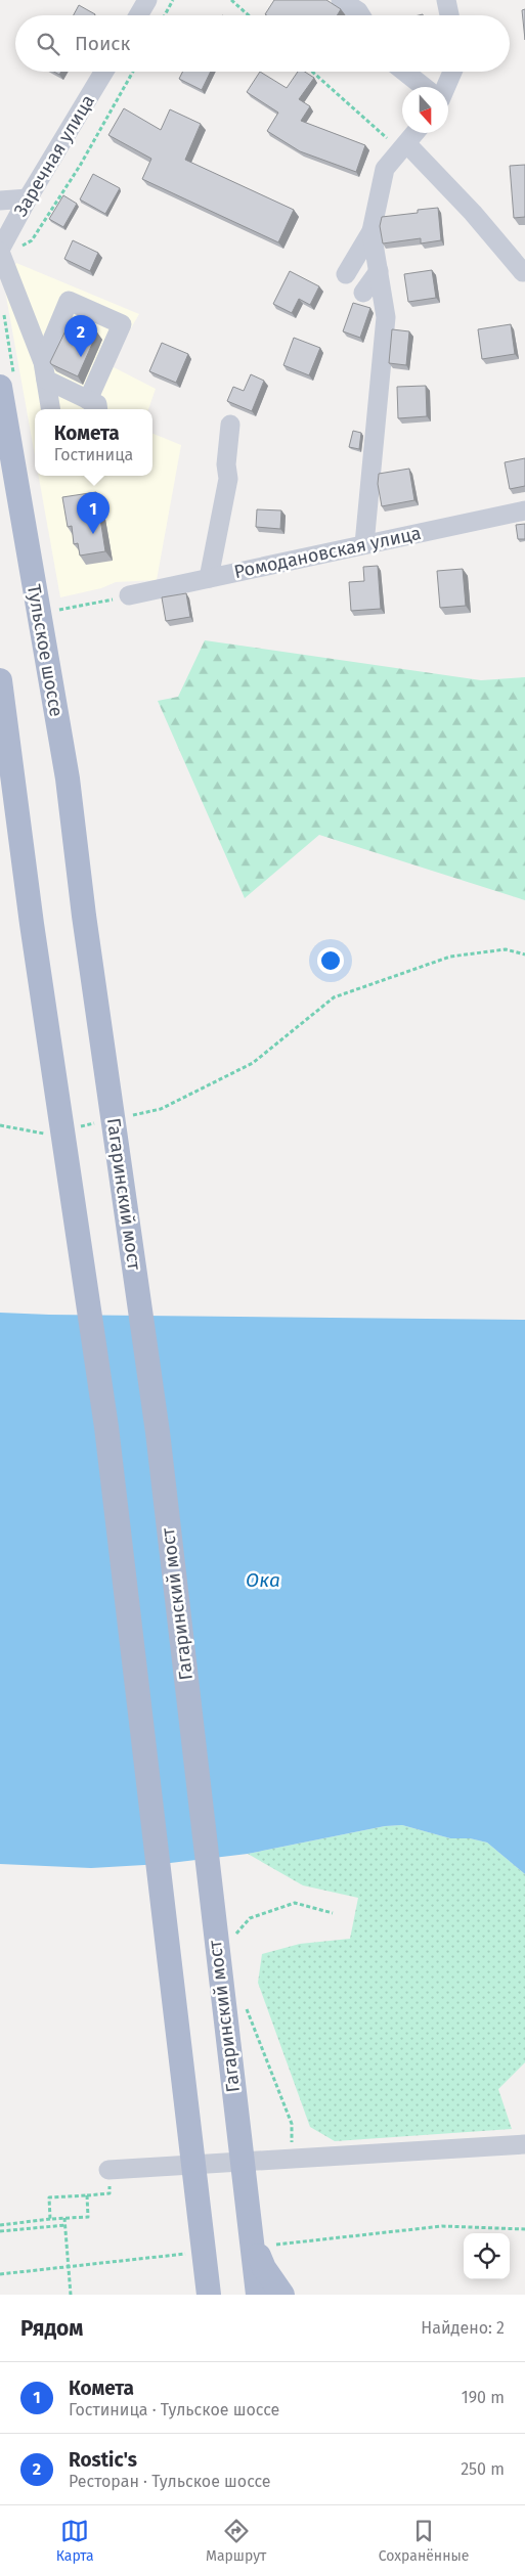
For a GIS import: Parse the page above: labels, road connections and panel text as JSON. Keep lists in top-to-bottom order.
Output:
{
  "streets": {
    "main road": ["Тульское шоссе", "Гагаринский мост"],
    "street": ["Заречная улица", "Ромодановская улица"]
  },
  "crossings": [
    ["Тульское шоссе", "Гагаринский мост"]
  ],
  "water": ["Ока"],
  "north": "bottom",
  "page": {
    "search": "Поиск",
    "pins": ["2", "1"],
    "popup": ["Комета", "Гостиница"],
    "heading": ["Рядом", "Найдено: 2"],
    "list": [
      {
        "mark": "1",
        "name": "Комета",
        "note": "Гостиница · Тульское шоссе",
        "value": "190 m"
      },
      {
        "mark": "2",
        "name": "Rostic's",
        "note": "Ресторан · Тульское шоссе",
        "value": "250 m"
      }
    ],
    "nav": ["Карта", "Маршрут", "Сохранённые"]
  }
}
